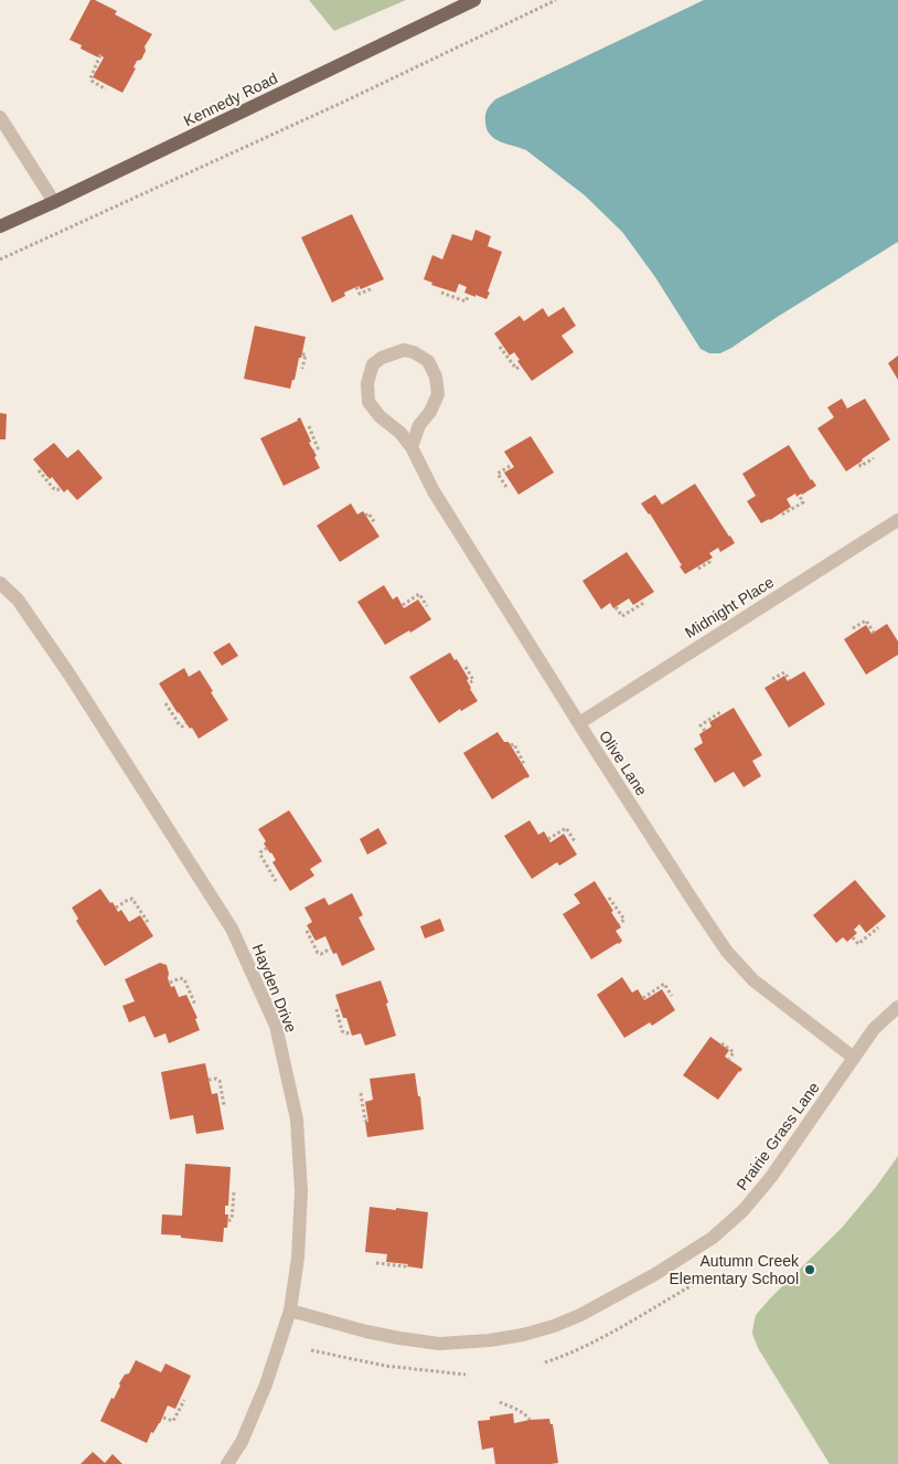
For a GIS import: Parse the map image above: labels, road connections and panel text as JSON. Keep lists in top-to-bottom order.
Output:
{
  "streets": {
    "main road": ["Kennedy Road"],
    "street": [
      "Midnight Place",
      "Olive Lane",
      "Hayden Drive",
      "Prairie Grass Lane"
    ]
  },
  "crossings": [
    ["Midnight Place", "Olive Lane"],
    ["Olive Lane", "Prairie Grass Lane"],
    ["Hayden Drive", "Prairie Grass Lane"]
  ],
  "places": ["Autumn Creek Elementary School"]
}
